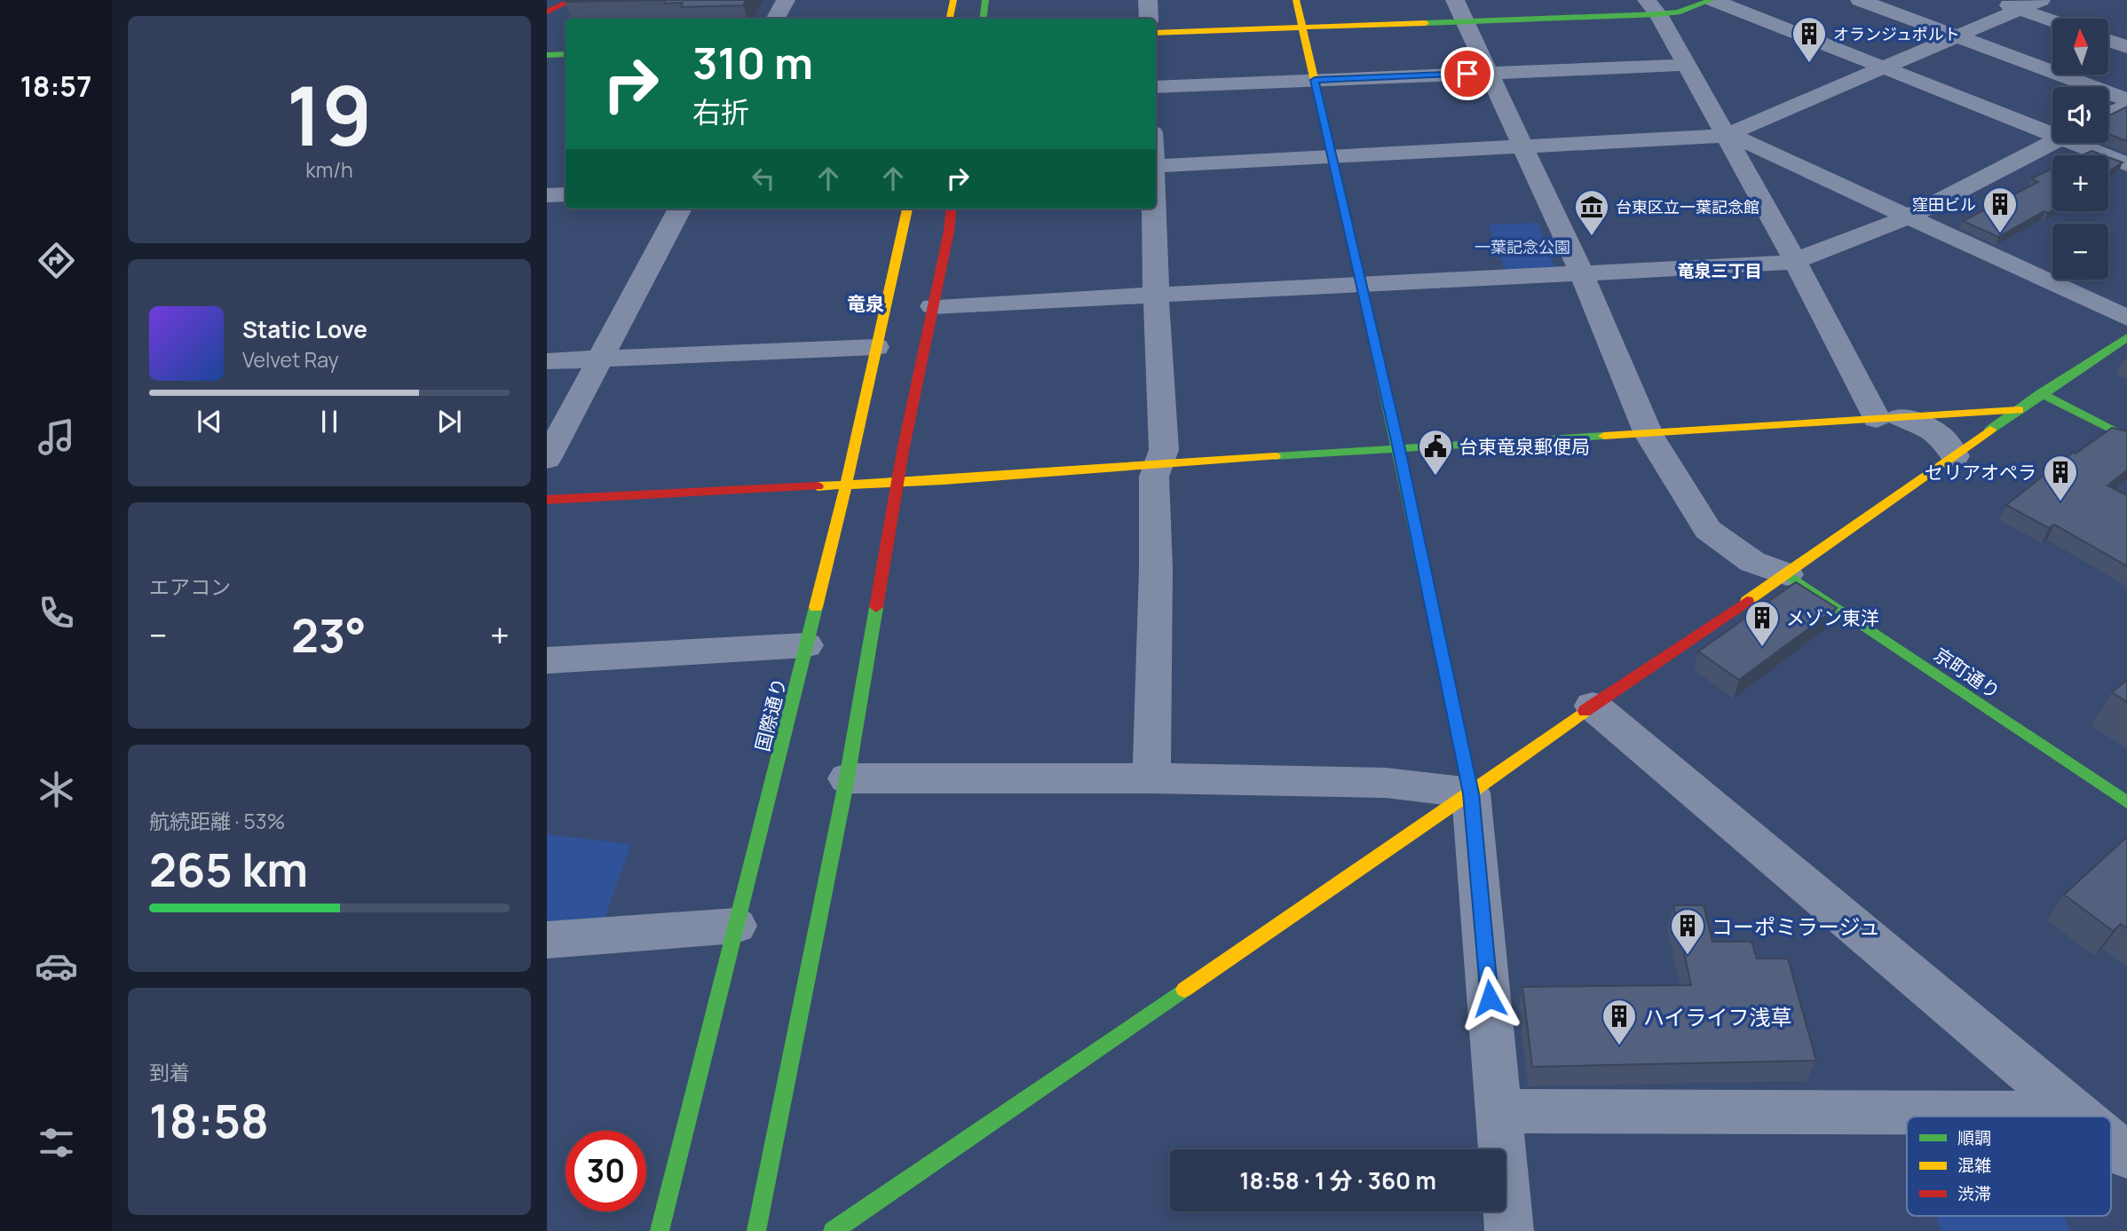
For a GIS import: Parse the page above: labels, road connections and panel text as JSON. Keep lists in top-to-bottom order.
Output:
{
  "streets": {
    "main road": ["京町通り", "国際通り"]
  },
  "districts": ["竜泉三丁目", "竜泉"],
  "parks": ["一葉記念公園"],
  "places": {
    "building": [
      "オランジュポルト",
      "窪田ビル",
      "セリアオペラ",
      "メゾン東洋",
      "コーポミラージュ",
      "ハイライフ浅草"
    ],
    "museum": ["台東区立一葉記念館"],
    "public building": ["台東竜泉郵便局"]
  },
  "legend": ["順調", "混雑", "渋滞"],
  "north": "top",
  "page": {
    "tabs": "18:57",
    "tile": [
      ["19", "km/h"],
      "エアコン",
      ["航続距離 · 53%", "265 km"],
      ["到着", "18:58"]
    ],
    "map_buttons": ["+", "−"],
    "turn": ["310 m", "右折"],
    "song": ["Static Love", "Velvet Ray"],
    "heat": ["−", "23°", "+"],
    "limit": "30",
    "trip": "18:58 · 1 分 · 360 m"
  }
}
